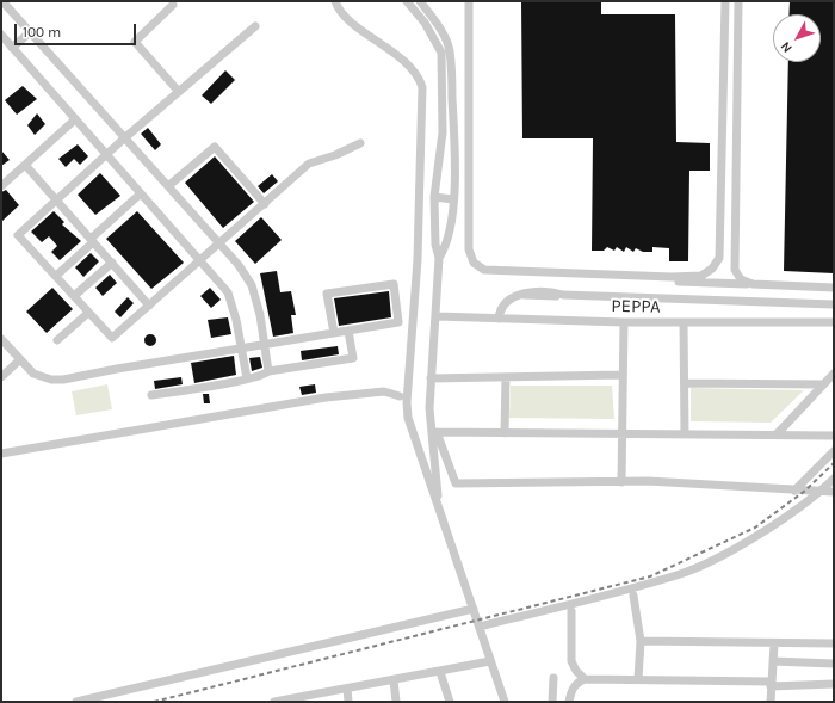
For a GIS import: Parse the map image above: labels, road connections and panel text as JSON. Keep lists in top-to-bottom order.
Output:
{
  "streets": {
    "street": ["PEPPA"]
  },
  "scale_bar": "100 m",
  "north": "bottom left"
}
